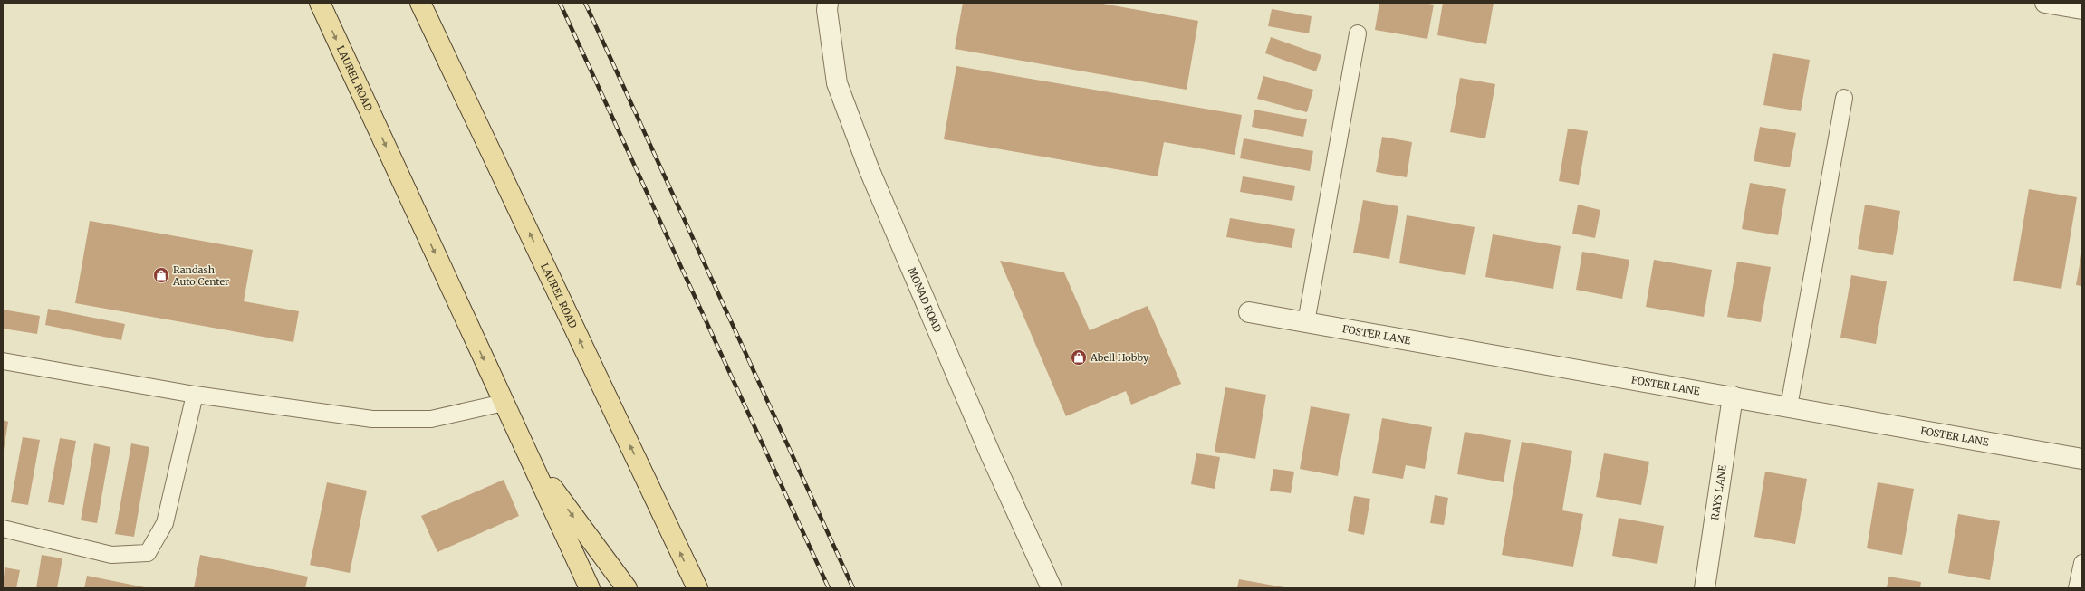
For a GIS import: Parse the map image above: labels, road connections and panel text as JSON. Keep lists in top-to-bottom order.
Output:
{
  "streets": {
    "main road": ["LAUREL ROAD"],
    "street": ["MONAD ROAD", "FOSTER LANE", "RAYS LANE"]
  },
  "crossings": [
    ["FOSTER LANE", "RAYS LANE"]
  ],
  "places": {
    "shop": ["Randash Auto Center", "Abell Hobby"]
  }
}
